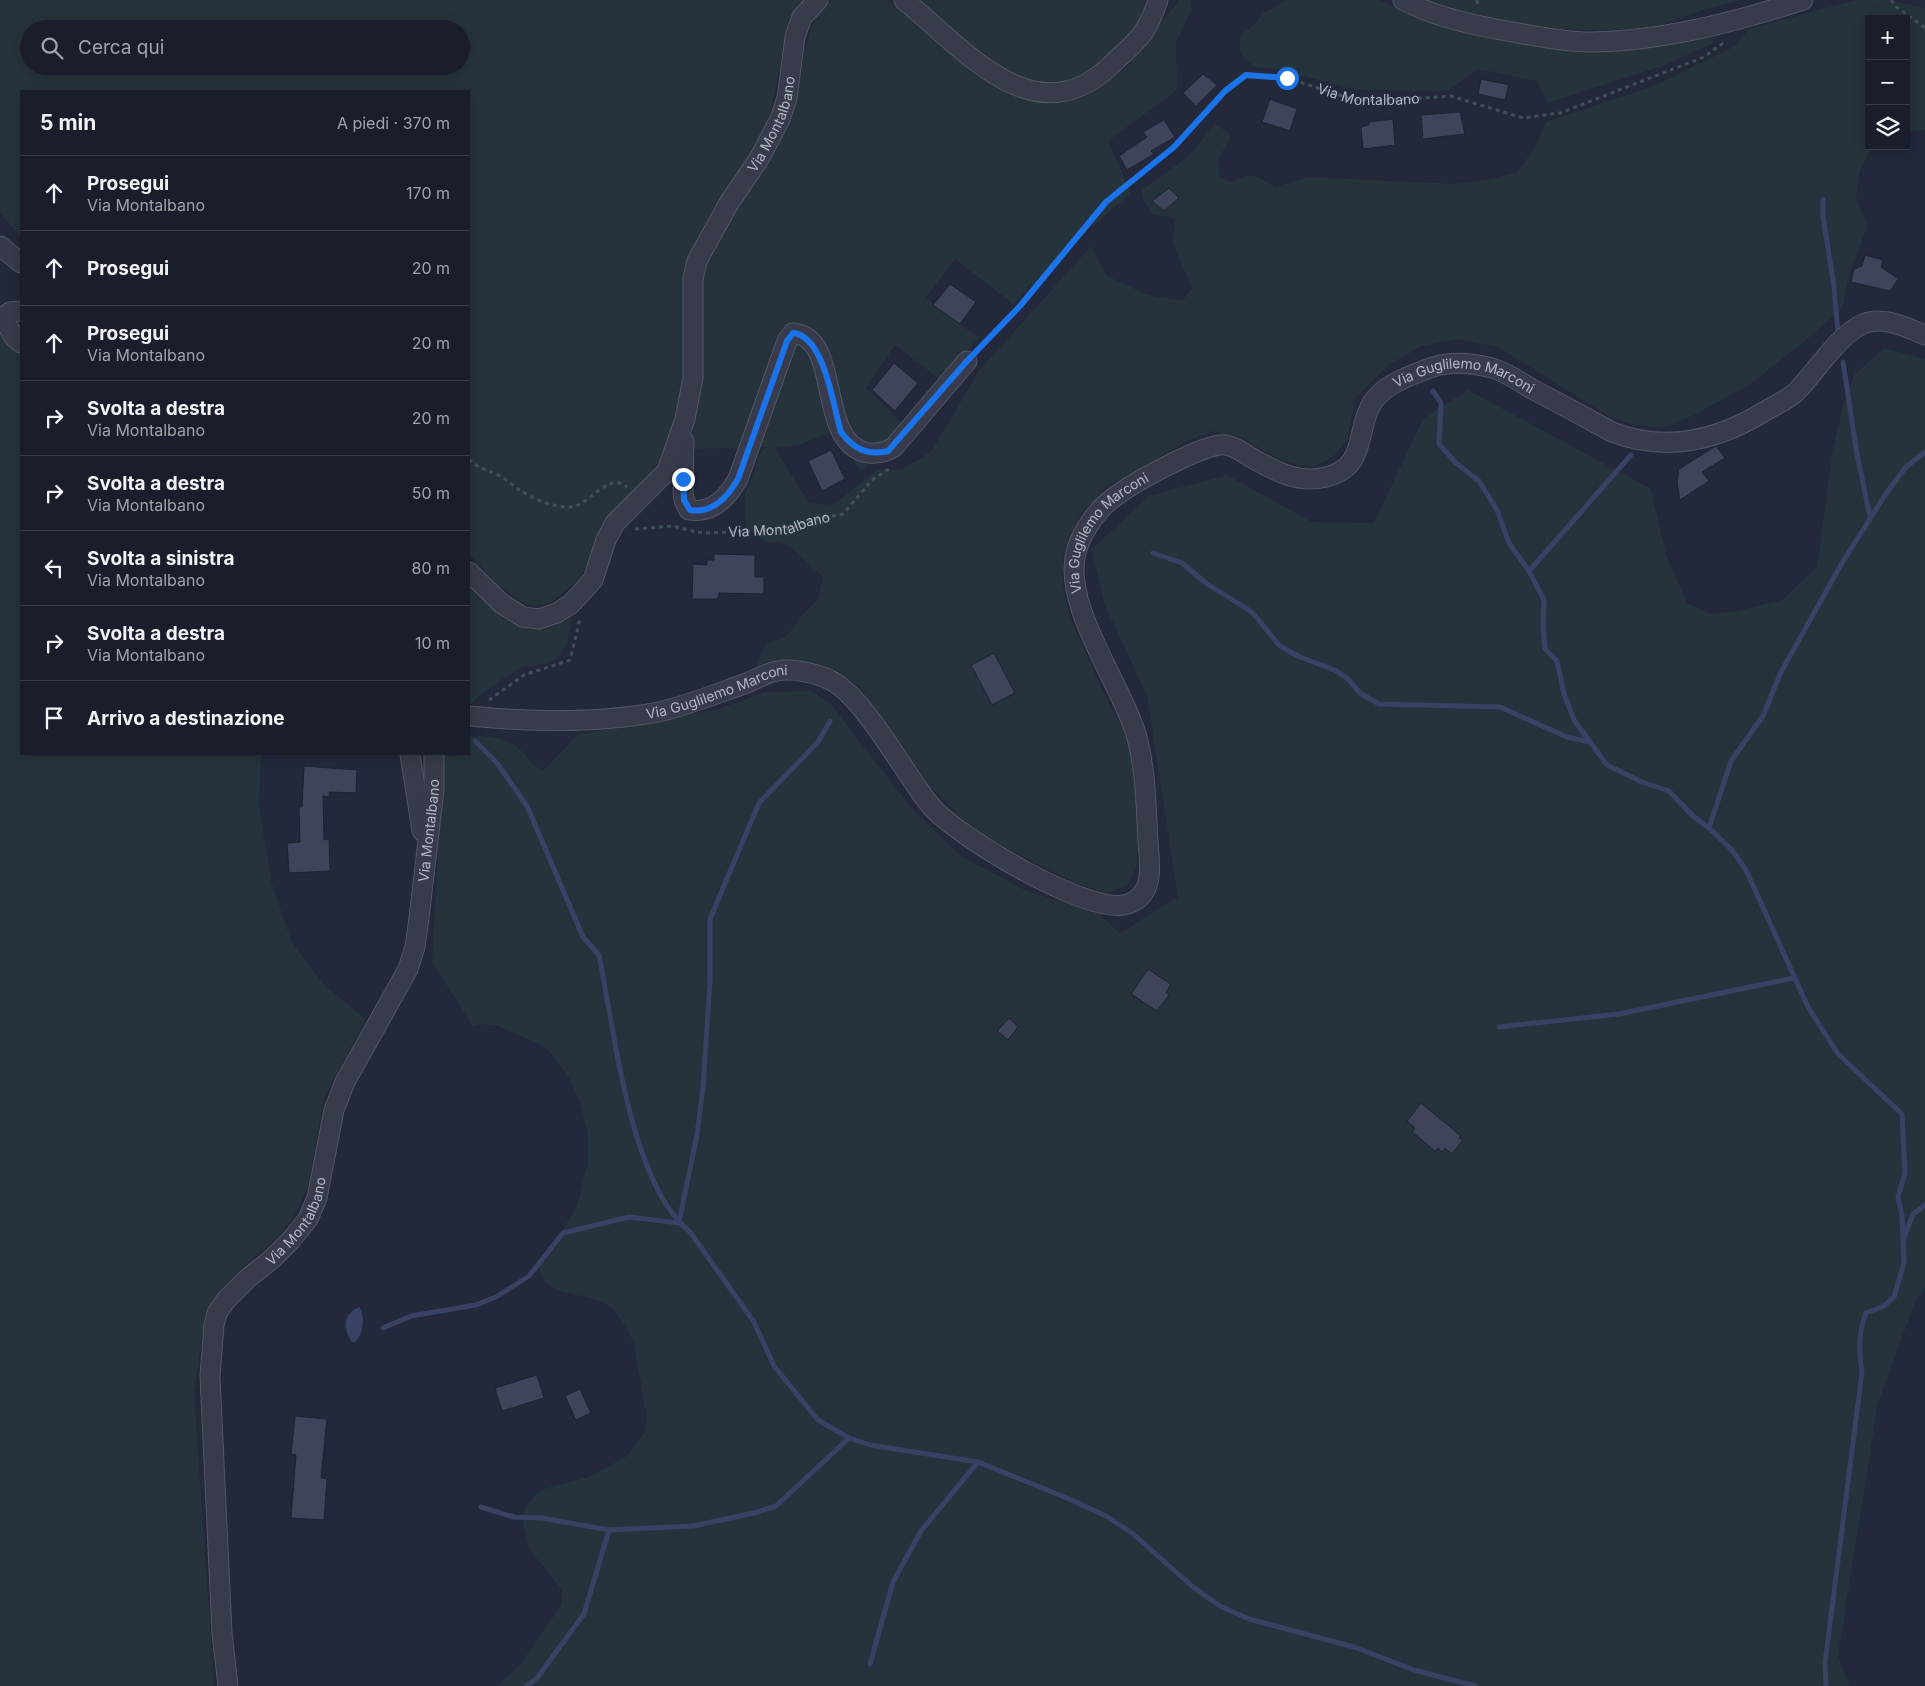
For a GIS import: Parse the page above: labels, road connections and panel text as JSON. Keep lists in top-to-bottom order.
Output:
{
  "streets": {
    "street": ["Via Montalbano", "Via Guglilemo Marconi"]
  },
  "page": {
    "map_buttons": ["+", "−"],
    "search": "Cerca qui",
    "heading": ["5 min", "A piedi · 370 m"],
    "list": [
      ["Prosegui", "Via Montalbano", "170 m"],
      ["Prosegui", "20 m"],
      ["Prosegui", "Via Montalbano", "20 m"],
      ["Svolta a destra", "Via Montalbano", "20 m"],
      ["Svolta a destra", "Via Montalbano", "50 m"],
      ["Svolta a sinistra", "Via Montalbano", "80 m"],
      ["Svolta a destra", "Via Montalbano", "10 m"],
      "Arrivo a destinazione"
    ]
  }
}
